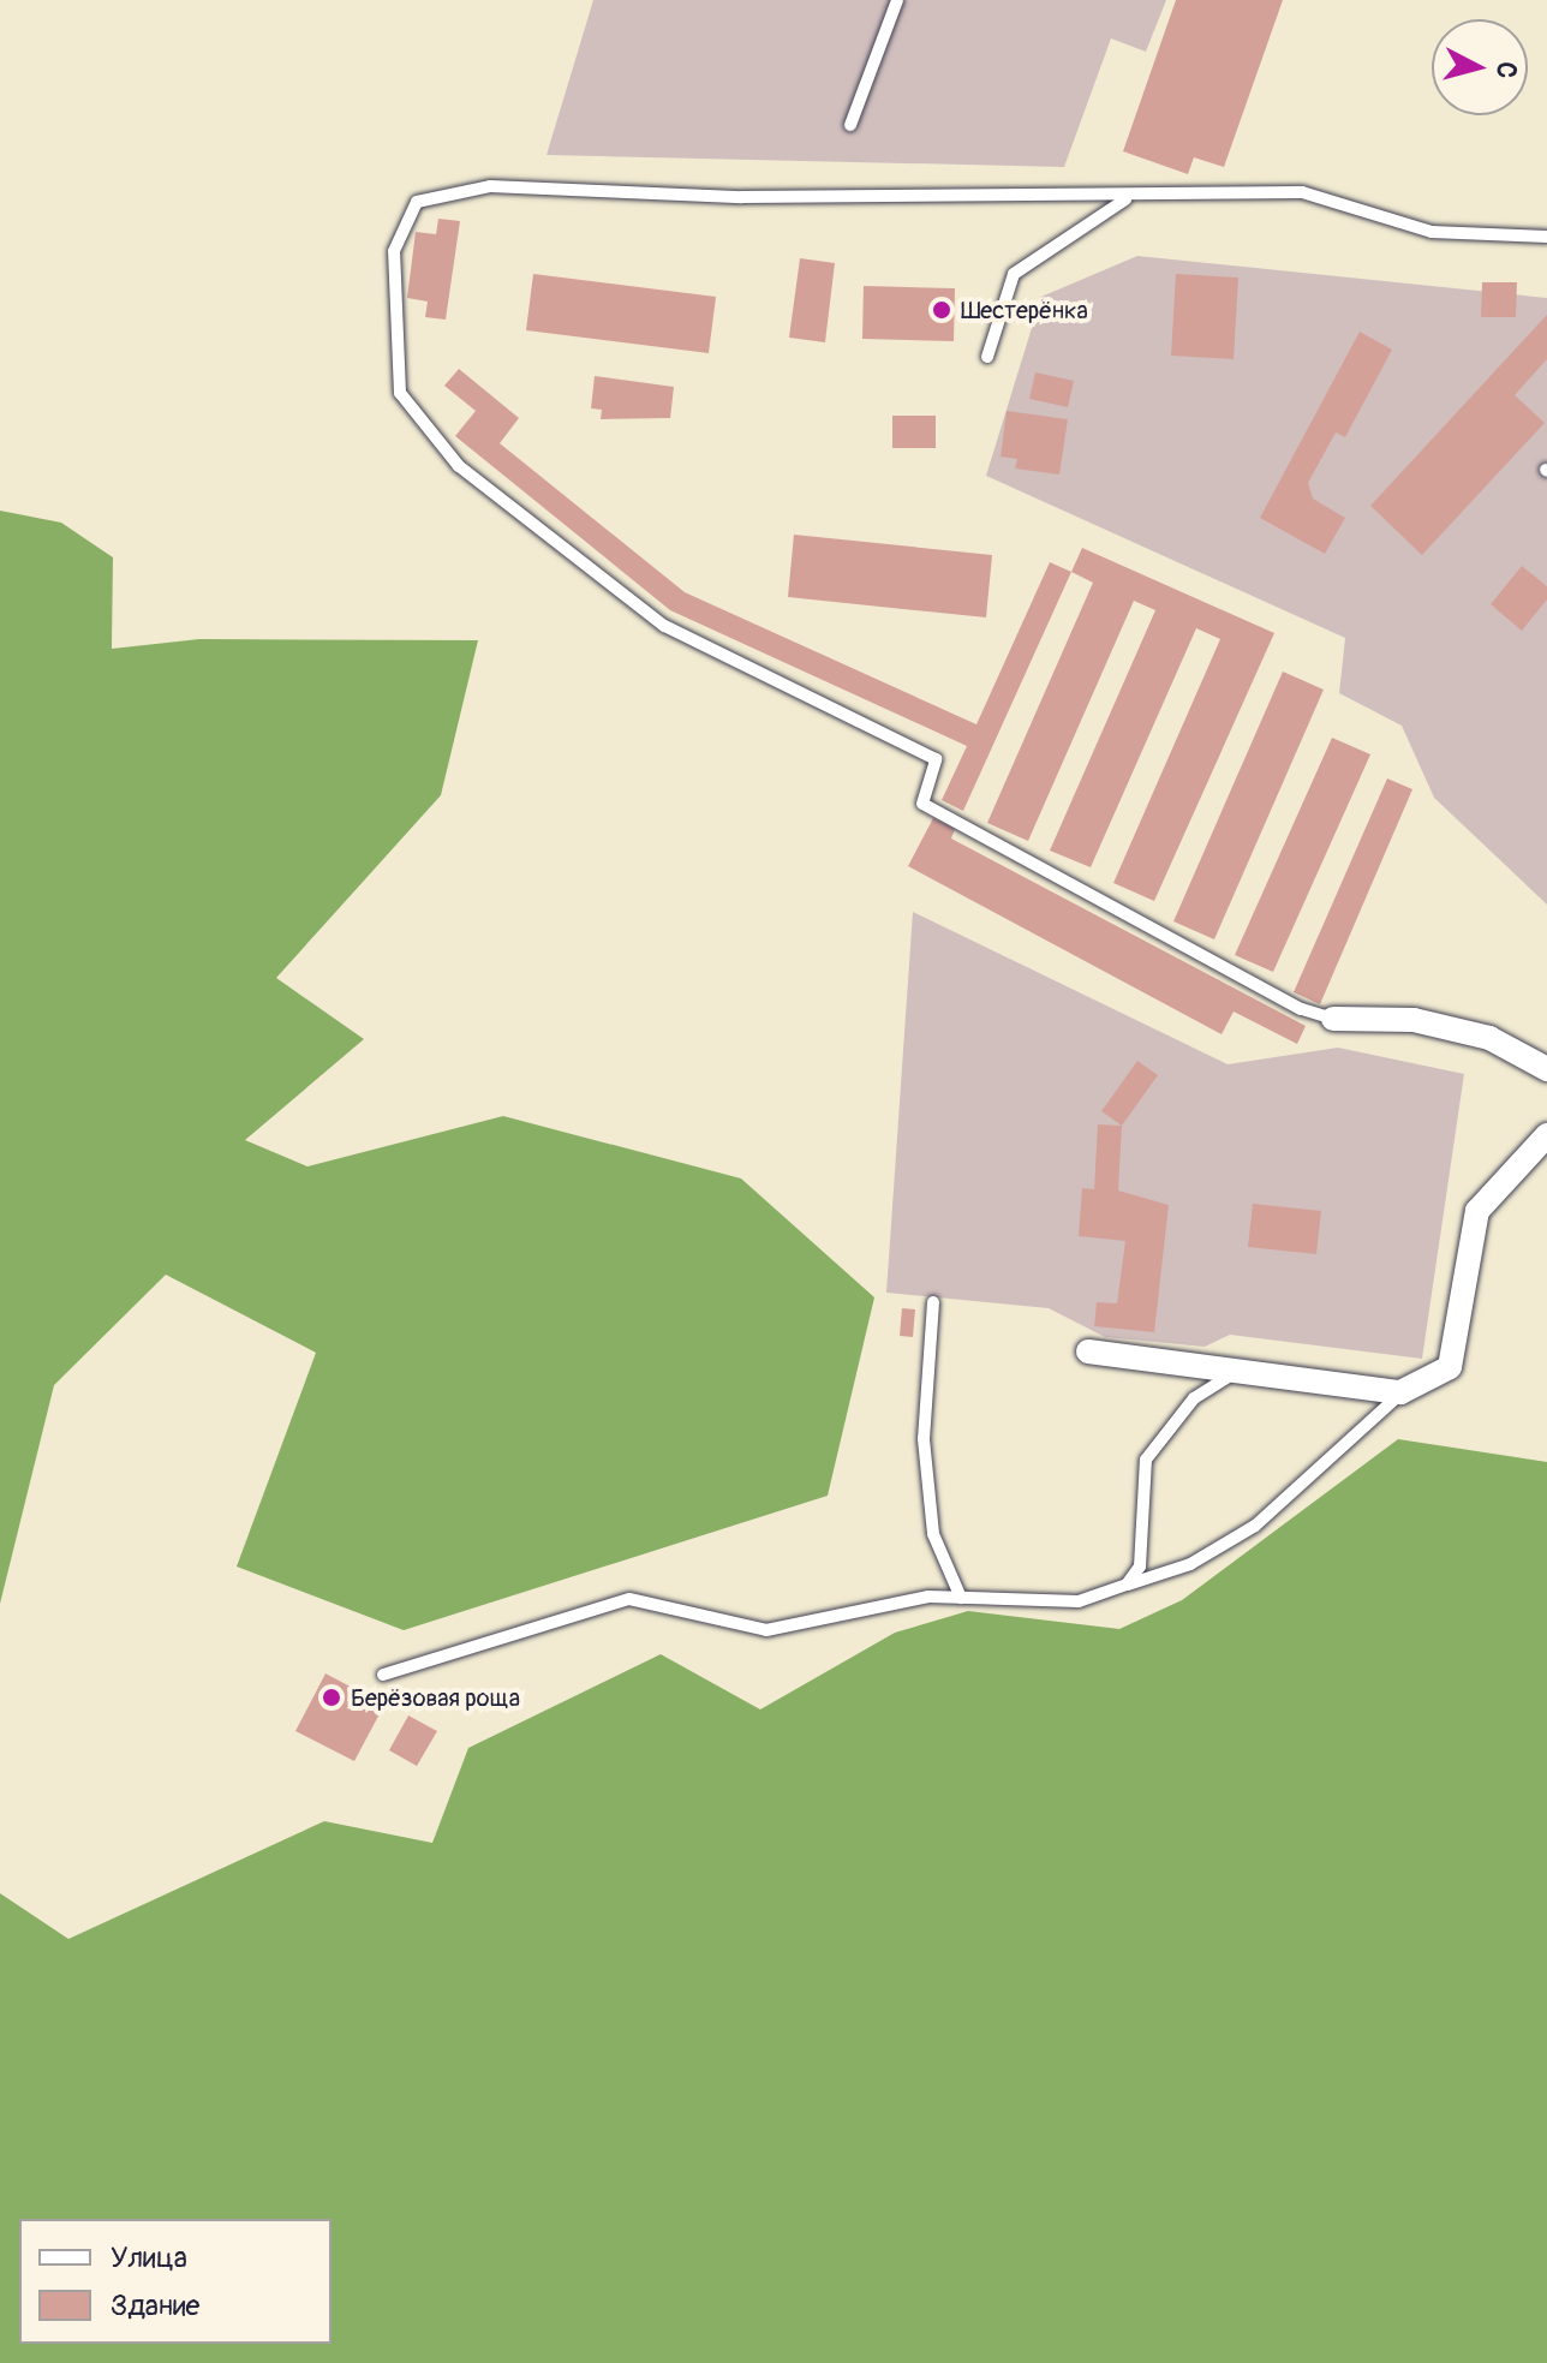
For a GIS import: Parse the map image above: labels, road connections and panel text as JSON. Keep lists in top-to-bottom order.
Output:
{
  "places": ["Шестерёнка", "Берёзовая роща"],
  "legend": ["Улица", "Здание"],
  "north": "right"
}
